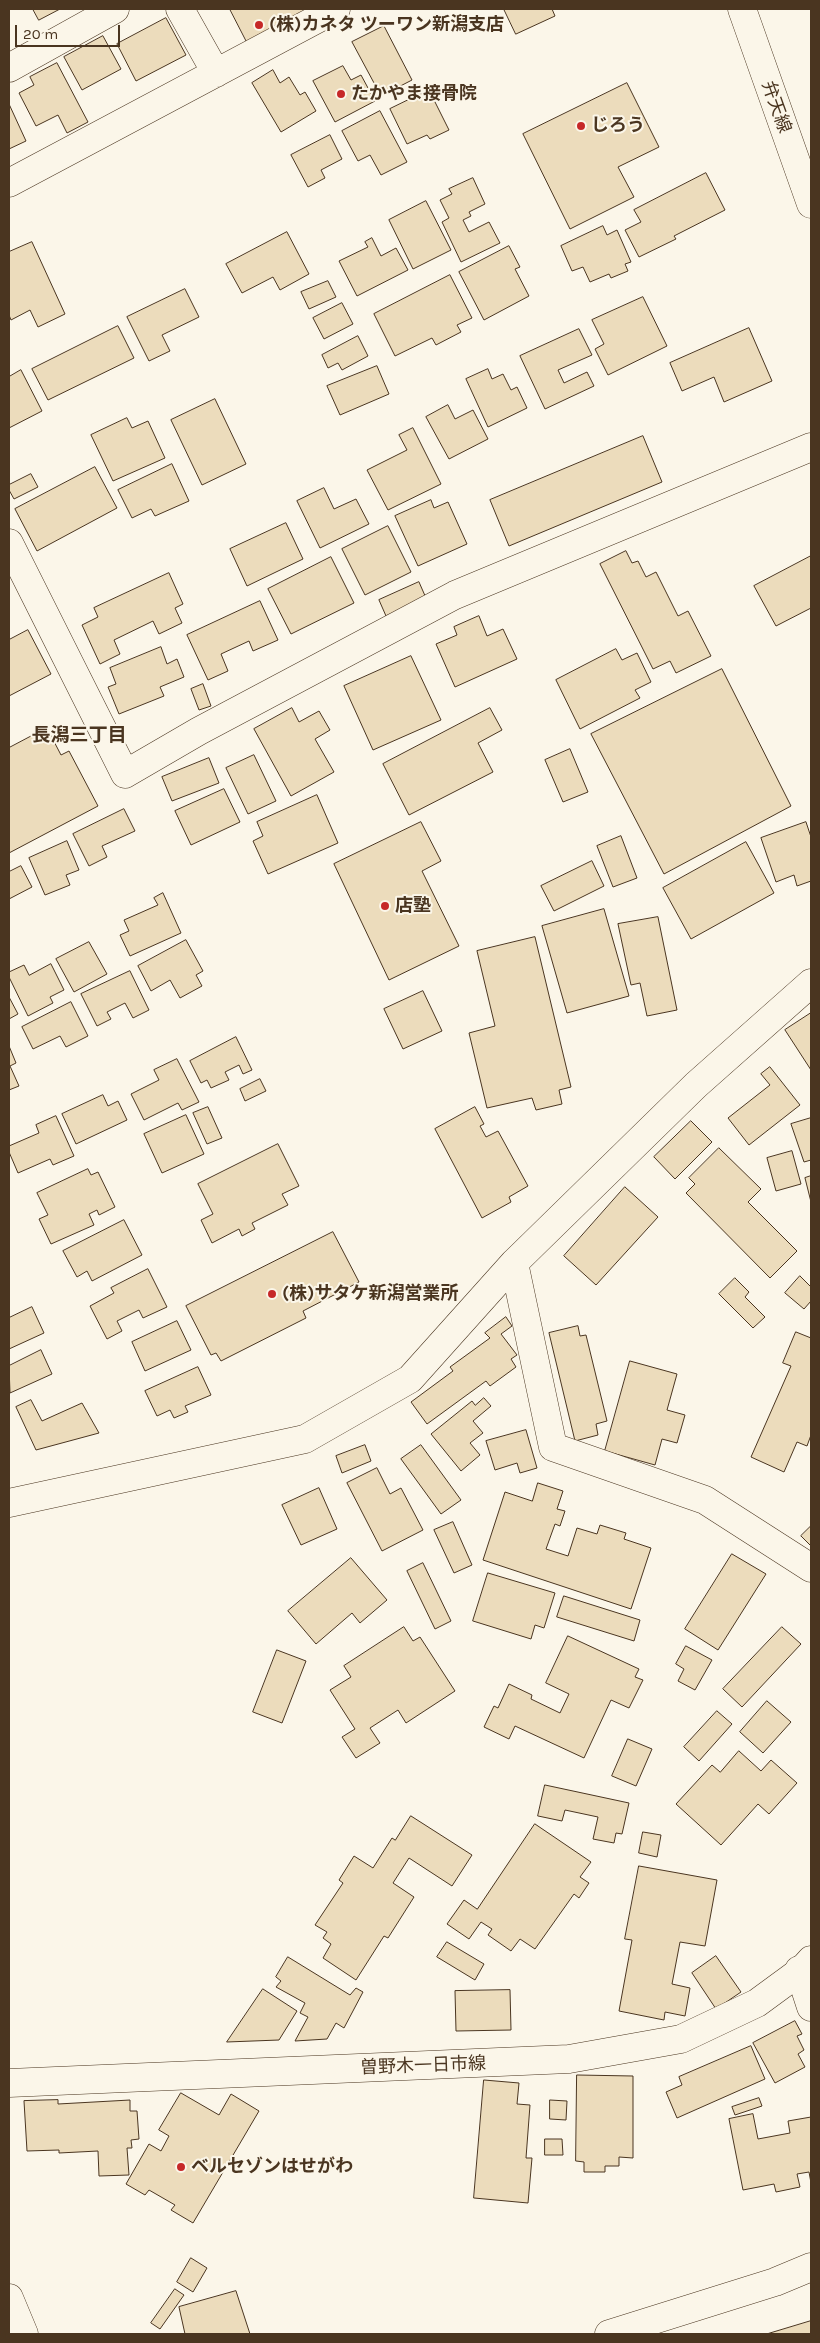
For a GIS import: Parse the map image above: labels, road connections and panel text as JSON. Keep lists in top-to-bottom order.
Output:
{
  "streets": {
    "street": ["弁天線", "曽野木一日市線"]
  },
  "districts": ["長潟三丁目"],
  "places": [
    "(株)カネタ ツーワン新潟支店",
    "たかやま接骨院",
    "じろう",
    "店塾",
    "(株)サタケ新潟営業所",
    "ベルセゾンはせがわ"
  ],
  "scale_bar": "20 m"
}
